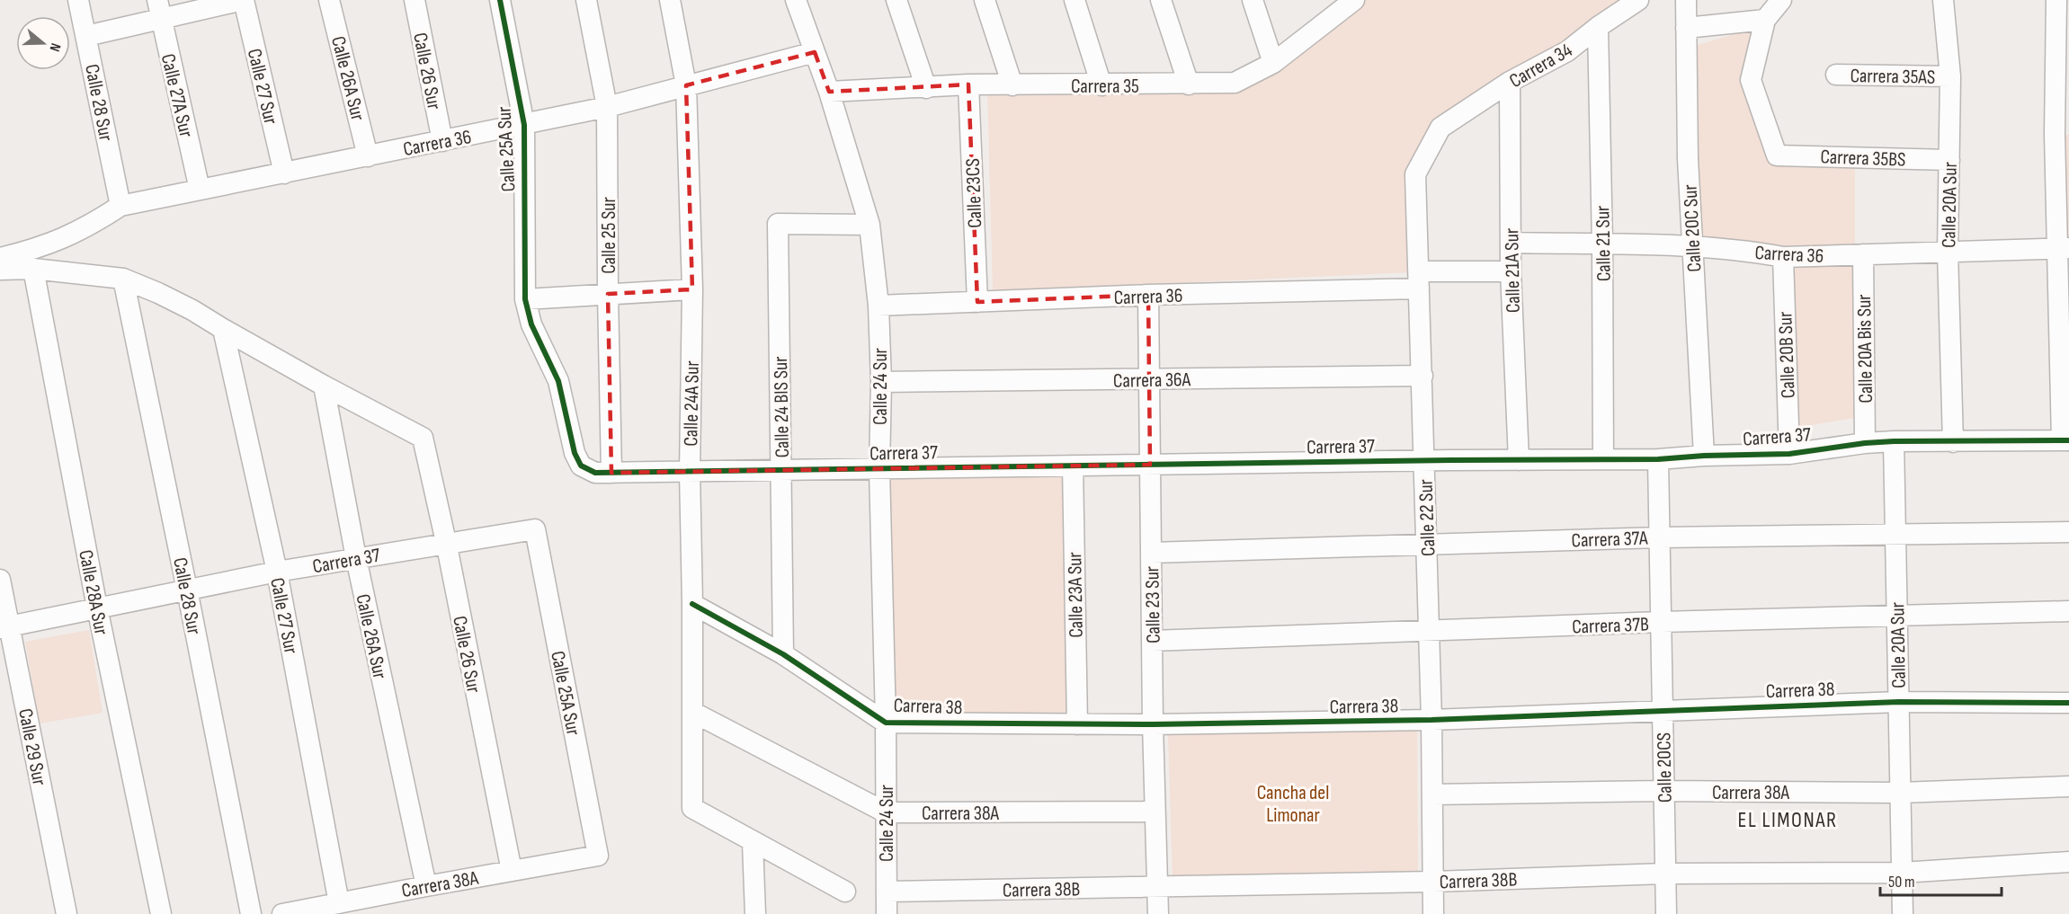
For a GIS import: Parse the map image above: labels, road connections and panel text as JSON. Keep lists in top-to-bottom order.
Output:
{
  "streets": {
    "street": [
      "Carrera 34",
      "Calle 26 Sur",
      "Carrera 35AS",
      "Calle 26A Sur",
      "Carrera 35",
      "Calle 27 Sur",
      "Calle 27A Sur",
      "Calle 28 Sur",
      "Carrera 36",
      "Calle 25A Sur",
      "Carrera 35BS",
      "Calle 23CS",
      "Calle 20A Sur",
      "Calle 20C Sur",
      "Calle 25 Sur",
      "Calle 21 Sur",
      "Calle 21A Sur",
      "Calle 20A Bis Sur",
      "Calle 20B Sur",
      "Carrera 36A",
      "Calle 24 Sur",
      "Calle 24A Sur",
      "Calle 24 BIS Sur",
      "Carrera 37",
      "Calle 22 Sur",
      "Carrera 37A",
      "Calle 28A Sur",
      "Calle 23A Sur",
      "Calle 23 Sur",
      "Carrera 37B",
      "Carrera 38",
      "Calle 29 Sur",
      "Calle 20CS",
      "Carrera 38A",
      "Carrera 38B"
    ]
  },
  "crossings": [
    ["Carrera 34", "Calle 21 Sur"],
    ["Carrera 34", "Calle 21A Sur"],
    ["Carrera 34", "Calle 22 Sur"],
    ["Calle 26 Sur", "Calle 26A Sur"],
    ["Calle 26 Sur", "Carrera 36"],
    ["Calle 26 Sur", "Carrera 37"],
    ["Calle 26 Sur", "Carrera 38A"],
    ["Carrera 35AS", "Calle 20A Sur"],
    ["Calle 26A Sur", "Carrera 36"],
    ["Calle 26A Sur", "Carrera 37"],
    ["Calle 26A Sur", "Carrera 38A"],
    ["Carrera 35", "Calle 23CS"],
    ["Carrera 35", "Calle 24 Sur"],
    ["Calle 27 Sur", "Carrera 36"],
    ["Calle 27 Sur", "Carrera 37"],
    ["Calle 27 Sur", "Carrera 38A"],
    ["Calle 27A Sur", "Carrera 36"],
    ["Calle 28 Sur", "Carrera 36"],
    ["Calle 28 Sur", "Carrera 37"],
    ["Carrera 36", "Calle 25A Sur"],
    ["Carrera 36", "Calle 23CS"],
    ["Carrera 36", "Calle 20A Sur"],
    ["Carrera 36", "Calle 20C Sur"],
    ["Carrera 36", "Calle 25 Sur"],
    ["Carrera 36", "Calle 21 Sur"],
    ["Carrera 36", "Calle 21A Sur"],
    ["Carrera 36", "Calle 20A Bis Sur"],
    ["Carrera 36", "Calle 20B Sur"],
    ["Carrera 36", "Calle 24 Sur"],
    ["Carrera 36", "Calle 24A Sur"],
    ["Carrera 36", "Calle 22 Sur"],
    ["Carrera 36", "Calle 23 Sur"],
    ["Calle 25A Sur", "Calle 25 Sur"],
    ["Calle 25A Sur", "Carrera 37"],
    ["Calle 25A Sur", "Carrera 38A"],
    ["Carrera 35BS", "Calle 20A Sur"],
    ["Calle 20A Sur", "Carrera 37"],
    ["Calle 20A Sur", "Carrera 37A"],
    ["Calle 20A Sur", "Carrera 37B"],
    ["Calle 20A Sur", "Carrera 38"],
    ["Calle 20A Sur", "Carrera 38A"],
    ["Calle 20A Sur", "Carrera 38B"],
    ["Calle 20C Sur", "Carrera 37"],
    ["Calle 25 Sur", "Carrera 37"],
    ["Calle 21 Sur", "Carrera 37"],
    ["Calle 21A Sur", "Carrera 37"],
    ["Calle 20A Bis Sur", "Carrera 37"],
    ["Calle 20B Sur", "Carrera 37"],
    ["Carrera 36A", "Calle 24 Sur"],
    ["Carrera 36A", "Calle 22 Sur"],
    ["Carrera 36A", "Calle 23 Sur"],
    ["Calle 24 Sur", "Calle 24 BIS Sur"],
    ["Calle 24 Sur", "Carrera 37"],
    ["Calle 24 Sur", "Carrera 38"],
    ["Calle 24 Sur", "Carrera 38A"],
    ["Calle 24 Sur", "Carrera 38B"],
    ["Calle 24A Sur", "Carrera 37"],
    ["Calle 24A Sur", "Carrera 38"],
    ["Calle 24A Sur", "Carrera 38A"],
    ["Calle 24 BIS Sur", "Carrera 37"],
    ["Calle 24 BIS Sur", "Carrera 38"],
    ["Carrera 37", "Calle 22 Sur"],
    ["Carrera 37", "Calle 28A Sur"],
    ["Carrera 37", "Calle 23A Sur"],
    ["Carrera 37", "Calle 23 Sur"],
    ["Carrera 37", "Calle 29 Sur"],
    ["Carrera 37", "Calle 20CS"],
    ["Calle 22 Sur", "Carrera 37A"],
    ["Calle 22 Sur", "Carrera 37B"],
    ["Calle 22 Sur", "Carrera 38"],
    ["Calle 22 Sur", "Carrera 38A"],
    ["Calle 22 Sur", "Carrera 38B"],
    ["Carrera 37A", "Calle 23 Sur"],
    ["Carrera 37A", "Calle 20CS"],
    ["Calle 23A Sur", "Carrera 38"],
    ["Calle 23 Sur", "Carrera 37B"],
    ["Calle 23 Sur", "Carrera 38"],
    ["Calle 23 Sur", "Carrera 38A"],
    ["Calle 23 Sur", "Carrera 38B"],
    ["Carrera 37B", "Calle 20CS"],
    ["Carrera 38", "Calle 20CS"],
    ["Calle 20CS", "Carrera 38A"],
    ["Calle 20CS", "Carrera 38B"]
  ],
  "districts": ["EL LIMONAR"],
  "parks": ["Cancha del Limonar"],
  "scale_bar": "50 m",
  "north": "right"
}
